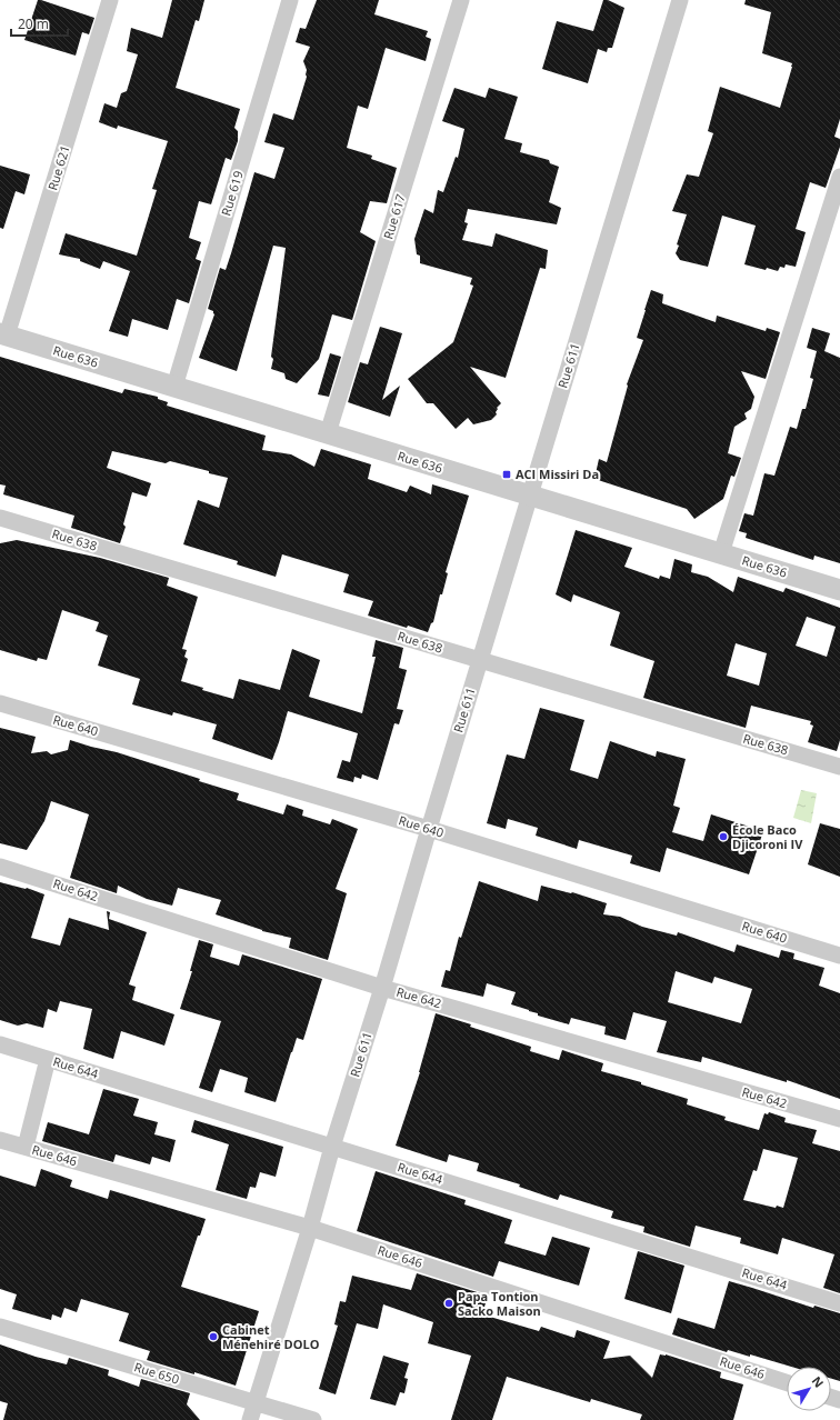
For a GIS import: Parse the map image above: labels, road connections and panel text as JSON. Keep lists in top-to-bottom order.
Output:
{
  "streets": {
    "street": [
      "Rue 621",
      "Rue 619",
      "Rue 617",
      "Rue 636",
      "Rue 611",
      "Rue 638",
      "Rue 640",
      "Rue 642",
      "Rue 644",
      "Rue 646",
      "Rue 650"
    ]
  },
  "crossings": [
    ["Rue 621", "Rue 636"],
    ["Rue 619", "Rue 636"],
    ["Rue 617", "Rue 636"],
    ["Rue 636", "Rue 611"],
    ["Rue 611", "Rue 638"],
    ["Rue 611", "Rue 640"],
    ["Rue 611", "Rue 642"],
    ["Rue 611", "Rue 644"],
    ["Rue 611", "Rue 646"],
    ["Rue 611", "Rue 650"]
  ],
  "places": {
    "transit": ["ACI Missiri Da"],
    "other": ["École Baco Djicoroni IV", "Papa Tontion Sacko Maison", "Cabinet Ménehiré DOLO"]
  },
  "scale_bar": "20 m",
  "north": "top right"
}
